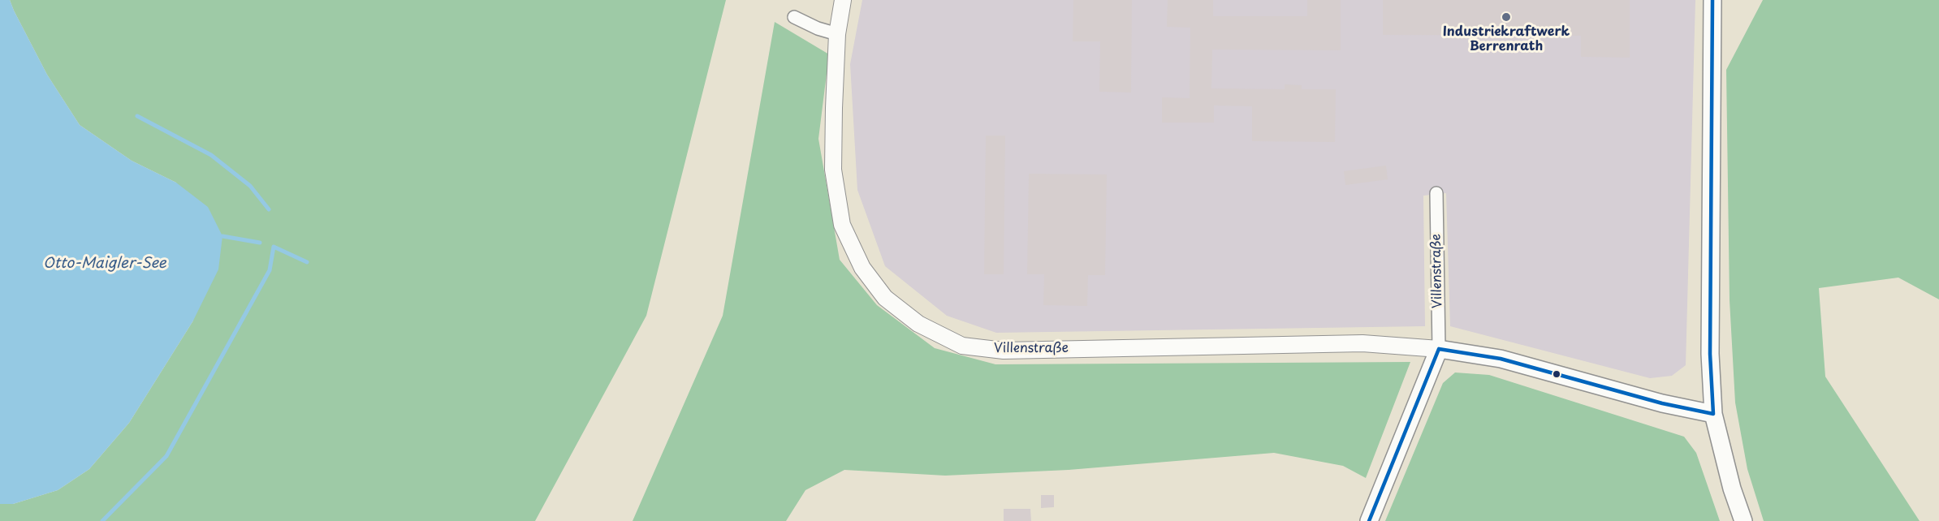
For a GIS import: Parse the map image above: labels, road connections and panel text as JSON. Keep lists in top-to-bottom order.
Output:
{
  "streets": {
    "main road": ["Villenstraße"]
  },
  "water": ["Otto-Maigler-See"],
  "places": ["Industriekraftwerk Berrenrath"]
}
